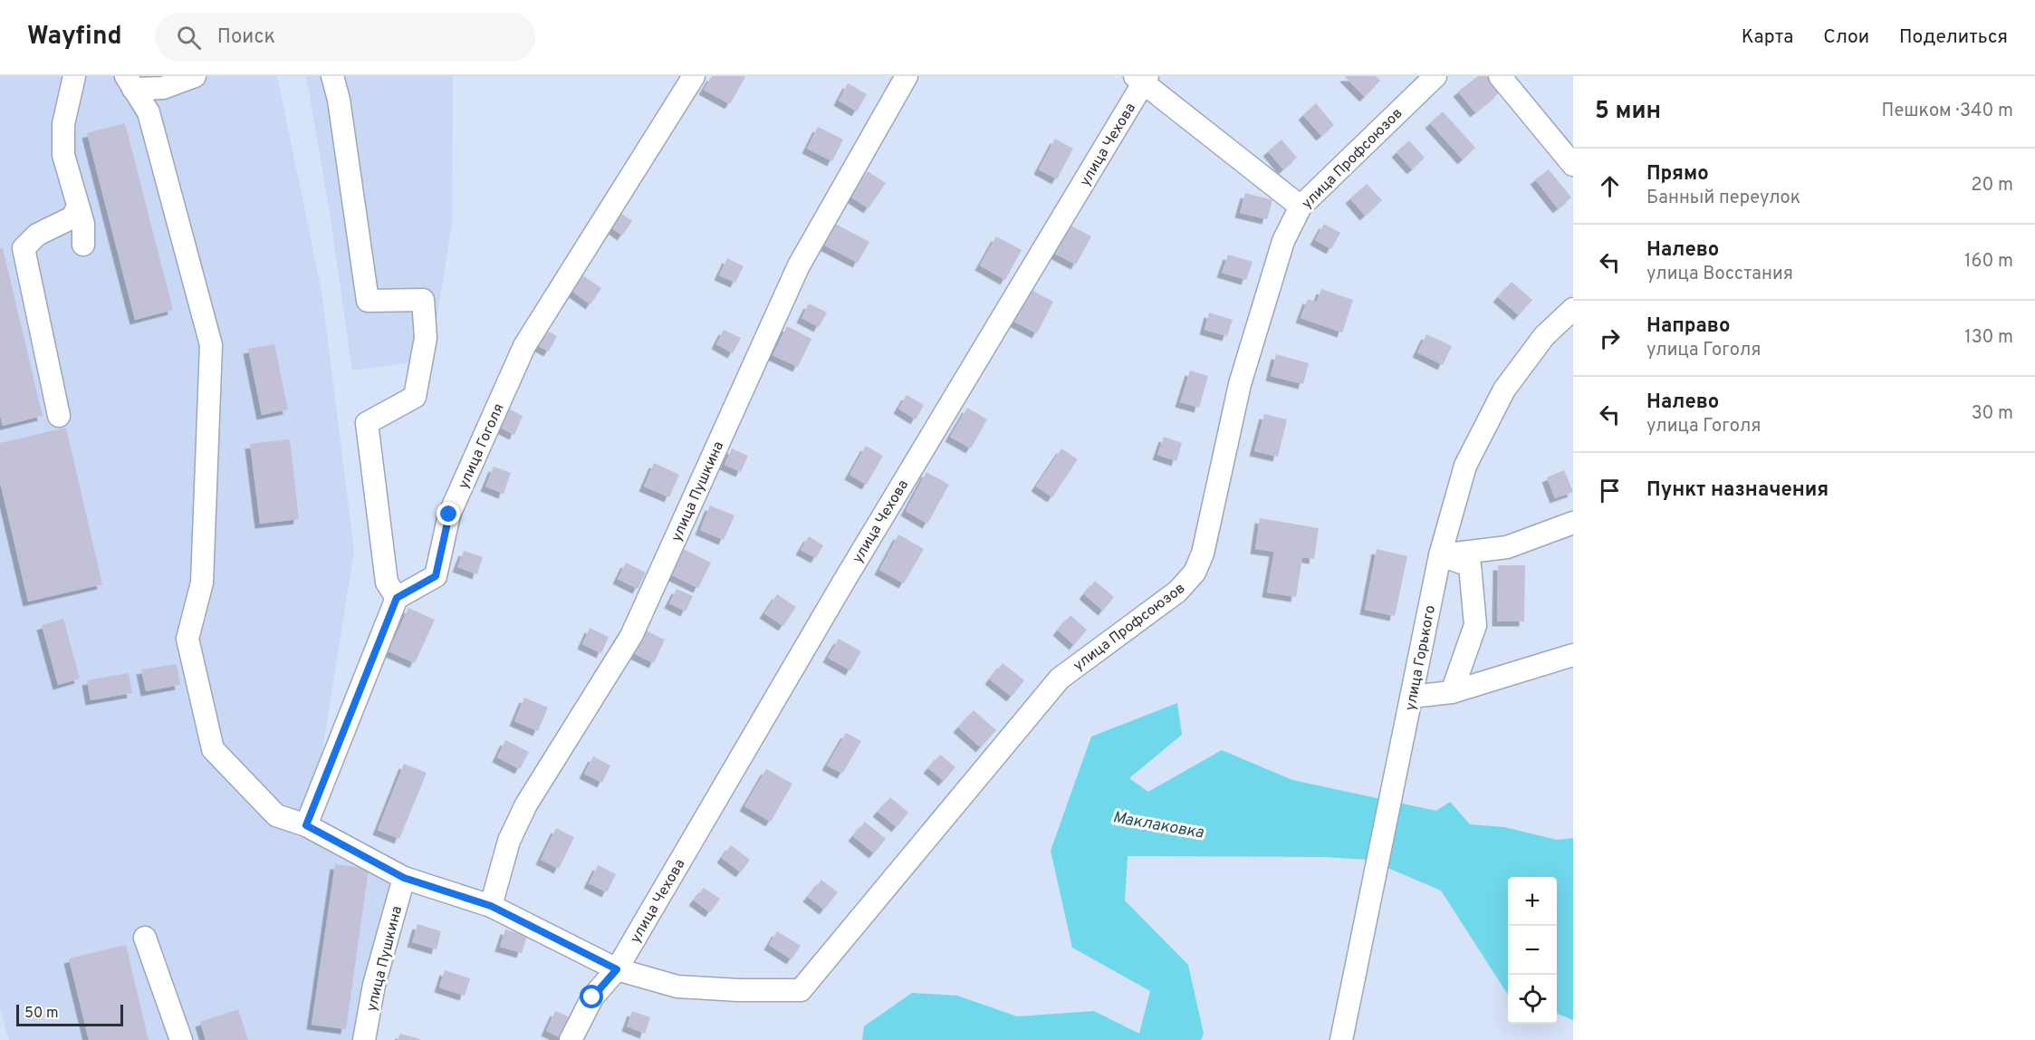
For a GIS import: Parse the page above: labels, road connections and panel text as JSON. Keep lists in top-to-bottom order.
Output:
{
  "streets": {
    "street": [
      "улица Чехова",
      "улица Профсоюзов",
      "улица Гоголя",
      "улица Пушкина",
      "улица Горького"
    ]
  },
  "crossings": [
    ["улица Чехова", "улица Профсоюзов"]
  ],
  "water": ["Маклаковка"],
  "scale_bar": "50 m",
  "page": {
    "header": "Wayfind",
    "search": "Поиск",
    "nav": ["Карта", "Слои", "Поделиться"],
    "heading": ["5 мин", "Пешком · 340 m"],
    "list": [
      ["Прямо", "Банный переулок", "20 m"],
      ["Налево", "улица Восстания", "160 m"],
      ["Направо", "улица Гоголя", "130 m"],
      ["Налево", "улица Гоголя", "30 m"],
      "Пункт назначения"
    ],
    "map_buttons": ["+", "−"],
    "scale": "50 m"
  }
}
